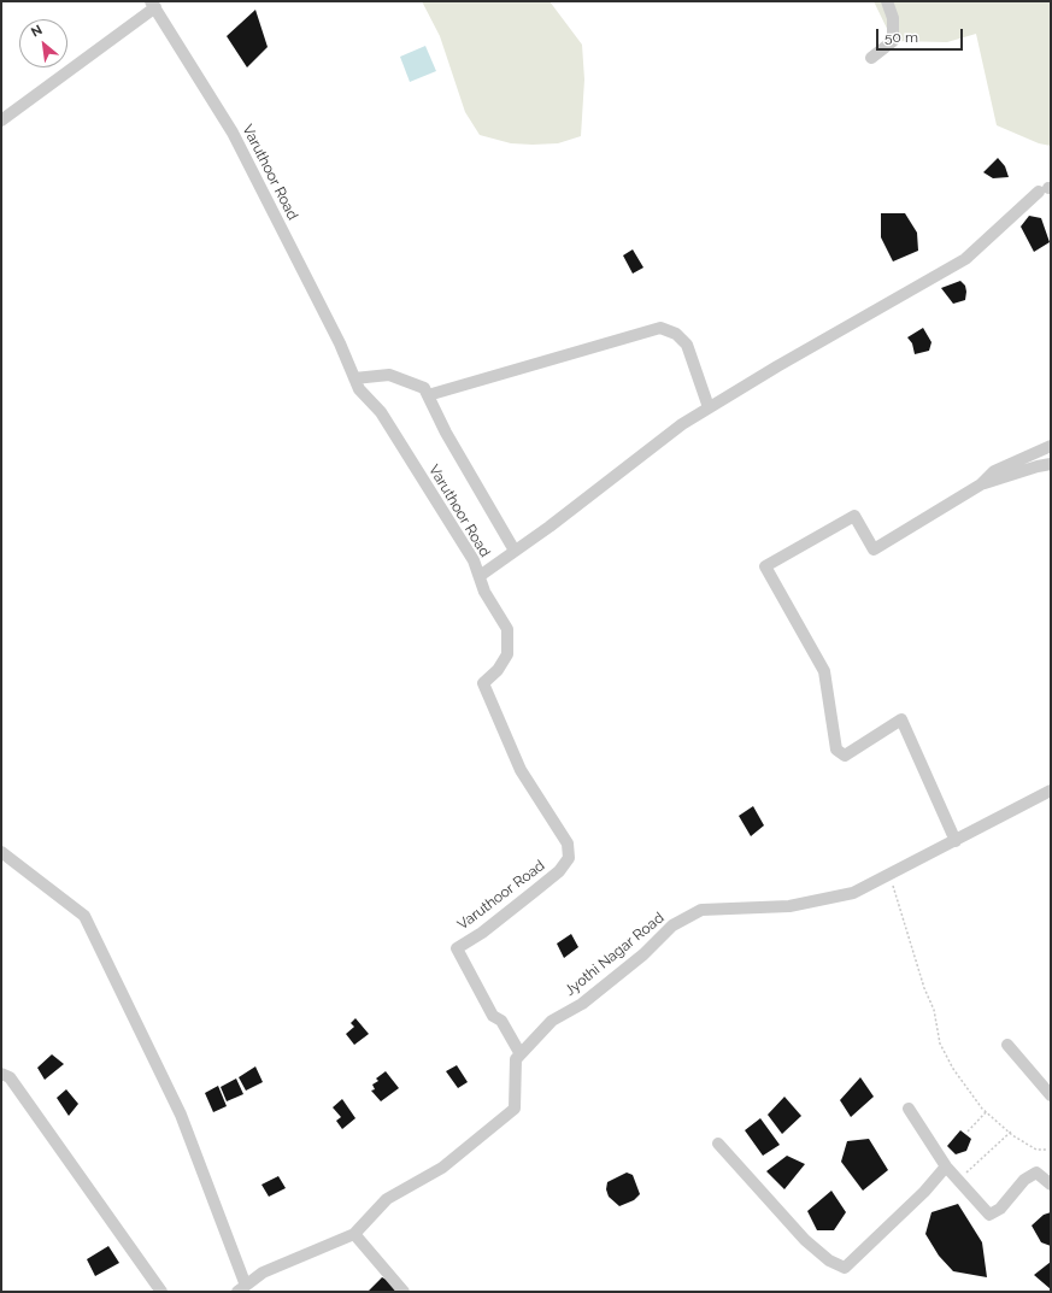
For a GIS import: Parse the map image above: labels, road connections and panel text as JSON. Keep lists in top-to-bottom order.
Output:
{
  "streets": {
    "street": ["Varuthoor Road", "Jyothi Nagar Road"]
  },
  "crossings": [
    ["Varuthoor Road", "Jyothi Nagar Road"]
  ],
  "scale_bar": "50 m",
  "north": "top left"
}
